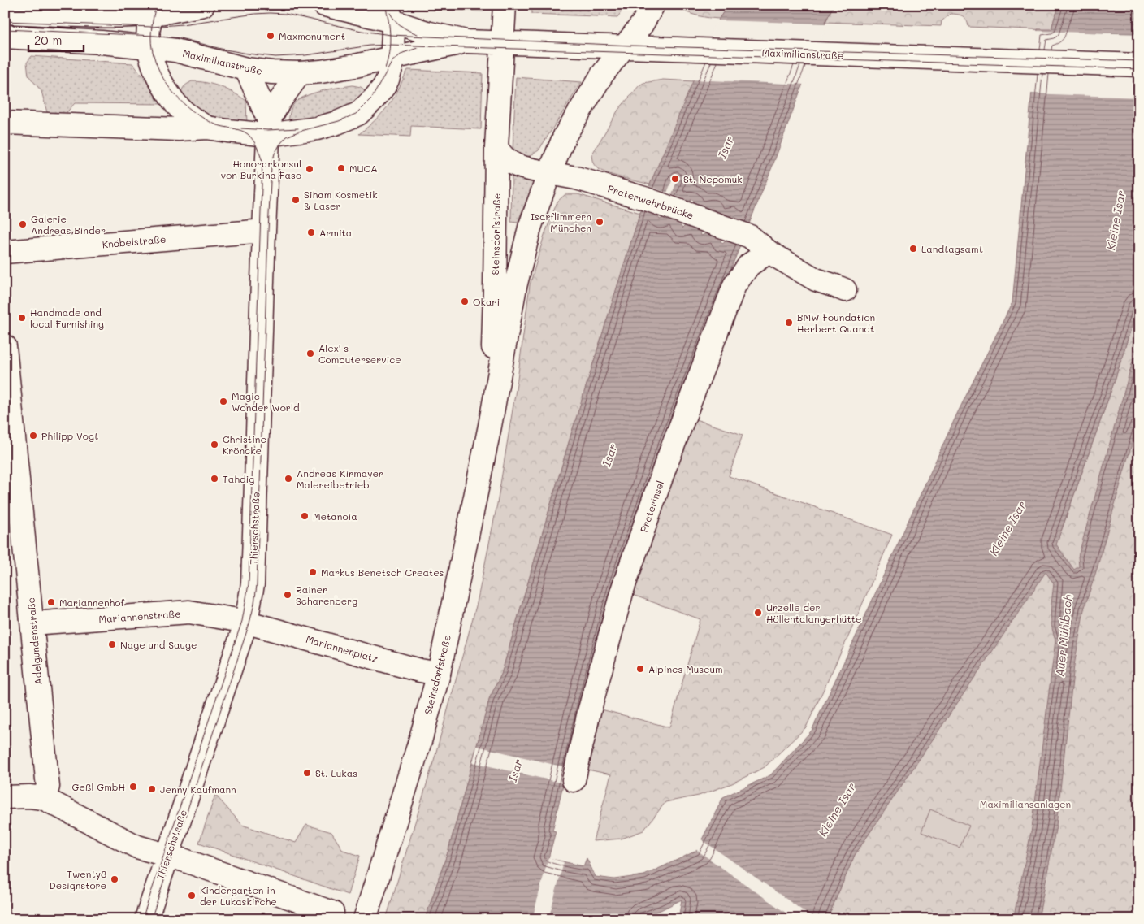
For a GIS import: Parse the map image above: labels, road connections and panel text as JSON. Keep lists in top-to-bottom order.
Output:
{
  "streets": {
    "main road": [
      "Maximilianstraße",
      "Praterwehrbrücke",
      "Steinsdorfstraße",
      "Knöbelstraße",
      "Praterinsel",
      "Thierschstraße",
      "Mariannenstraße",
      "Adelgundenstraße",
      "Mariannenplatz"
    ]
  },
  "crossings": [
    ["Maximilianstraße", "Steinsdorfstraße"],
    ["Maximilianstraße", "Thierschstraße"],
    ["Praterwehrbrücke", "Steinsdorfstraße"],
    ["Praterwehrbrücke", "Praterinsel"],
    ["Steinsdorfstraße", "Mariannenplatz"],
    ["Knöbelstraße", "Thierschstraße"],
    ["Thierschstraße", "Mariannenstraße"],
    ["Thierschstraße", "Mariannenplatz"],
    ["Mariannenstraße", "Adelgundenstraße"],
    ["Mariannenstraße", "Mariannenplatz"]
  ],
  "water": ["Isar", "Kleine Isar", "Auer Mühlbach"],
  "parks": ["Maximiliansanlagen"],
  "places": [
    "Maxmonument",
    "MUCA",
    "Honorarkonsul von Burkina Faso",
    "St. Nepomuk",
    "Siham Kosmetik & Laser",
    "Isarflimmern München",
    "Galerie Andreas Binder",
    "Armita",
    "Landtagsamt",
    "Okari",
    "Handmade and local Furnishing",
    "BMW Foundation Herbert Quandt",
    "Alex' s Computerservice",
    "Magic Wonder World",
    "Philipp Vogt",
    "Christine Kröncke",
    "Tahdig",
    "Andreas Kirmayer Malereibetrieb",
    "Metanoia",
    "Markus Benetsch Creates",
    "Rainer Scharenberg",
    "Mariannenhof",
    "Urzelle der Höllentalangerhütte",
    "Nage und Sauge",
    "Alpines Museum",
    "St. Lukas",
    "Geßl GmbH",
    "Jenny Kaufmann",
    "Twenty3 Designstore",
    "Kindergarten in der Lukaskirche"
  ],
  "scale_bar": "20 m"
}
